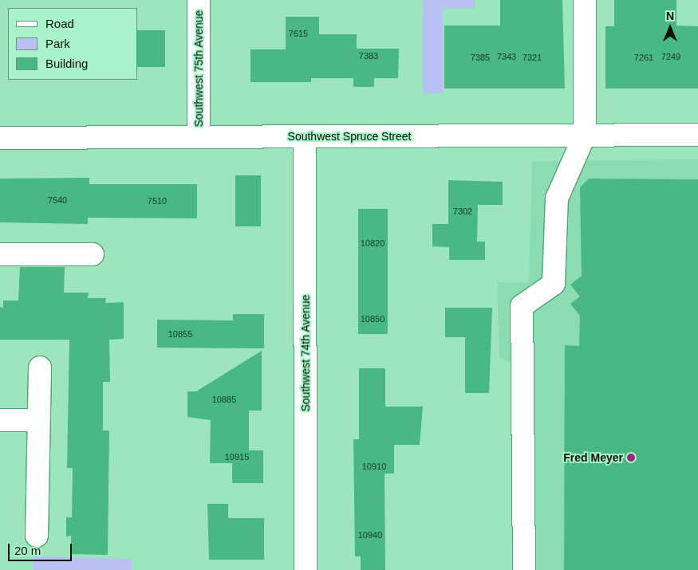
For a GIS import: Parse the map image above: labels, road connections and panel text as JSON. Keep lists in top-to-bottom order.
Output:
{
  "streets": {
    "street": ["Southwest 75th Avenue", "Southwest Spruce Street", "Southwest 74th Avenue"]
  },
  "crossings": [
    ["Southwest 75th Avenue", "Southwest Spruce Street"],
    ["Southwest Spruce Street", "Southwest 74th Avenue"]
  ],
  "places": ["Fred Meyer"],
  "house_numbers": [
    "7615",
    "7383",
    "7343",
    "7249",
    "7385",
    "7321",
    "7261",
    "7540",
    "7510",
    "7302",
    "10820",
    "10850",
    "10855",
    "10885",
    "10915",
    "10910",
    "10940"
  ],
  "legend": ["Road", "Park", "Building"],
  "scale_bar": "20 m",
  "north": "top"
}
